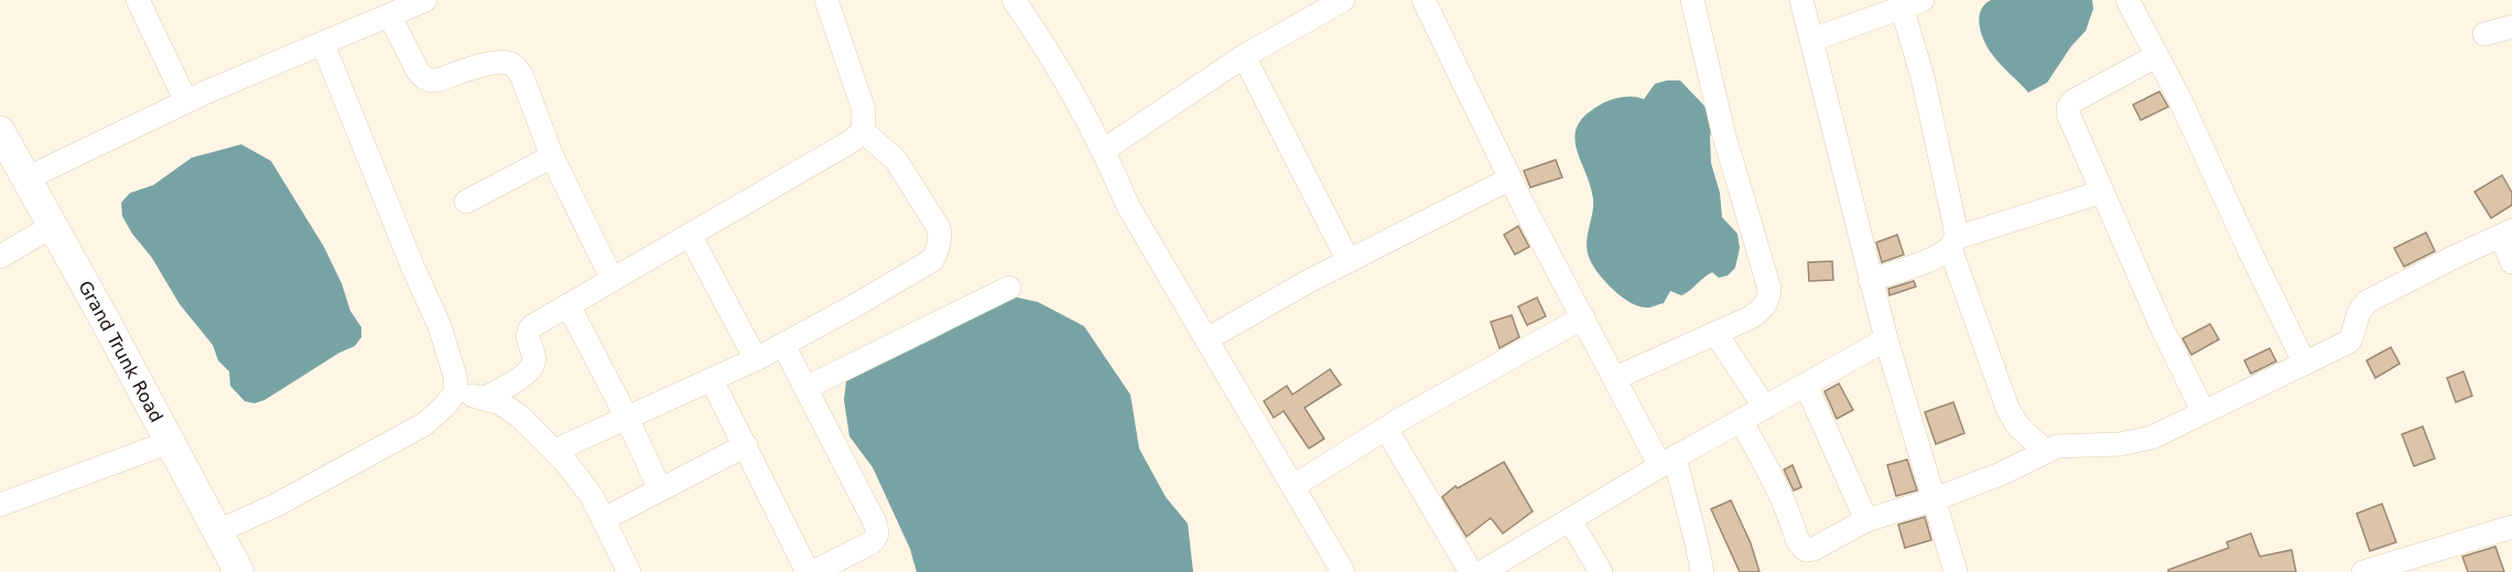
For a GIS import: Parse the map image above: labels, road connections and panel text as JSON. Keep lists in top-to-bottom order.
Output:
{
  "streets": {
    "main road": ["Grand Trunk Road"]
  }
}
